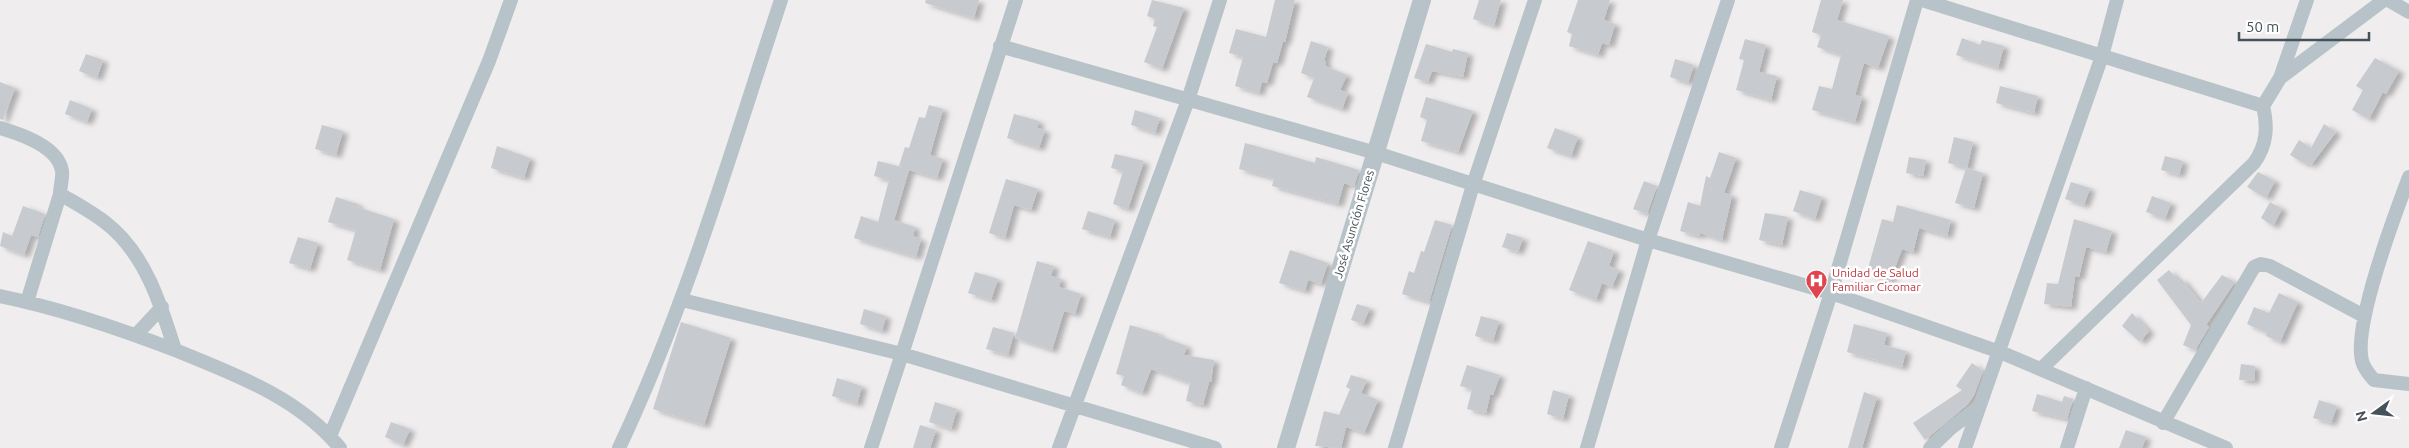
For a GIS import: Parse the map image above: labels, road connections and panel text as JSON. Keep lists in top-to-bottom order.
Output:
{
  "streets": {
    "street": ["José Asunción Flores"]
  },
  "places": {
    "hospital": ["Unidad de Salud Familiar Cicomar"]
  },
  "scale_bar": "50 m",
  "north": "left"
}
